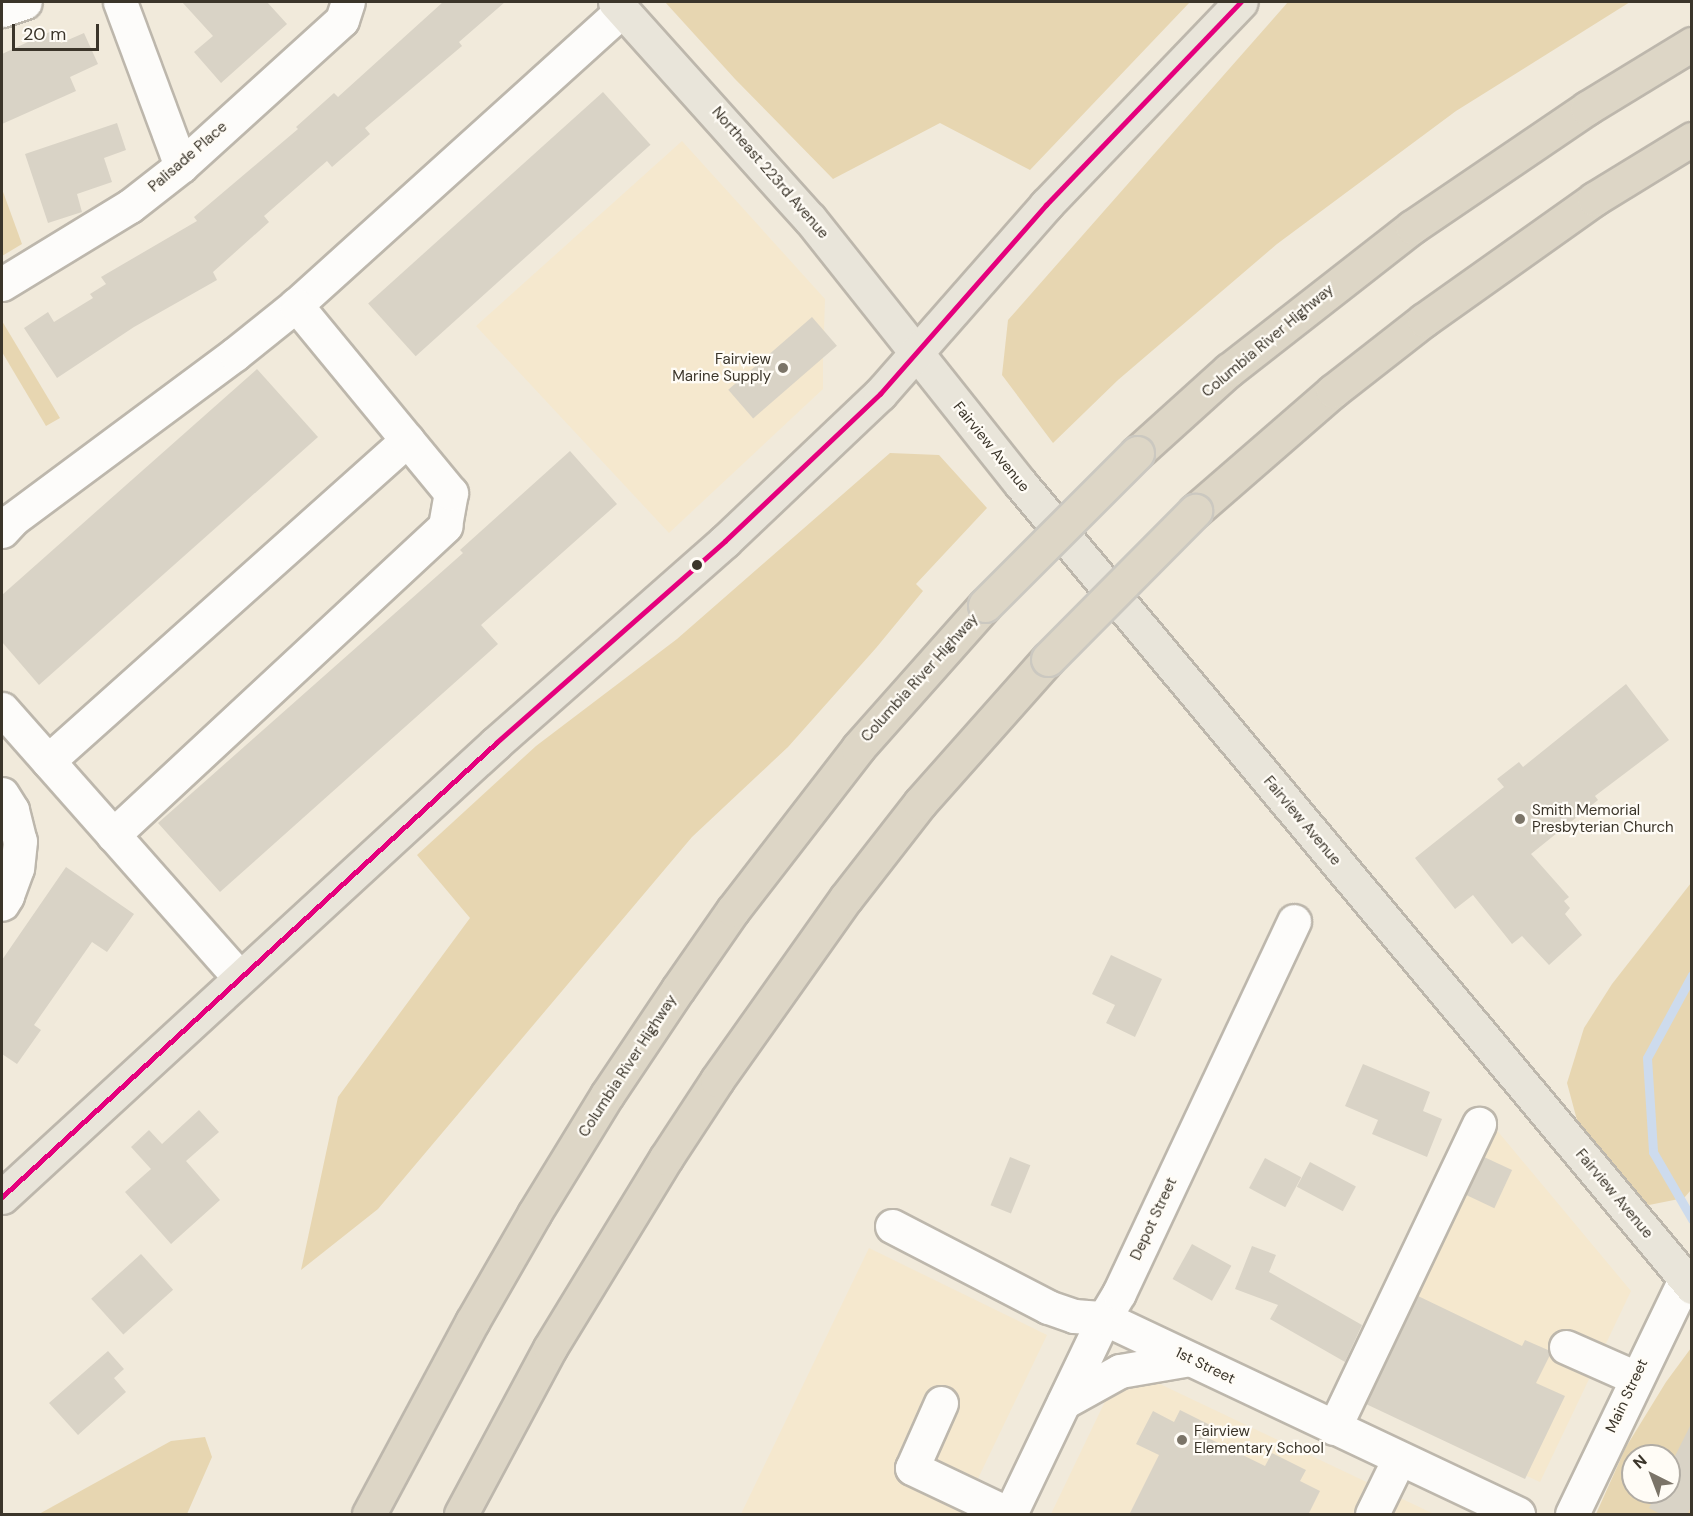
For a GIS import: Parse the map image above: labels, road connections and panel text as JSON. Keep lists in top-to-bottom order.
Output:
{
  "streets": {
    "highway": ["Columbia River Highway"],
    "main road": ["Northeast 223rd Avenue", "Fairview Avenue"],
    "street": [
      "Palisade Place",
      "Depot Street",
      "1st Street",
      "Main Street"
    ]
  },
  "crossings": [
    ["Northeast 223rd Avenue", "Fairview Avenue"],
    ["Fairview Avenue", "Main Street"],
    ["Depot Street", "1st Street"]
  ],
  "places": ["Fairview Marine Supply", "Smith Memorial Presbyterian Church", "Fairview Elementary School"],
  "scale_bar": "20 m",
  "north": "top left"
}
